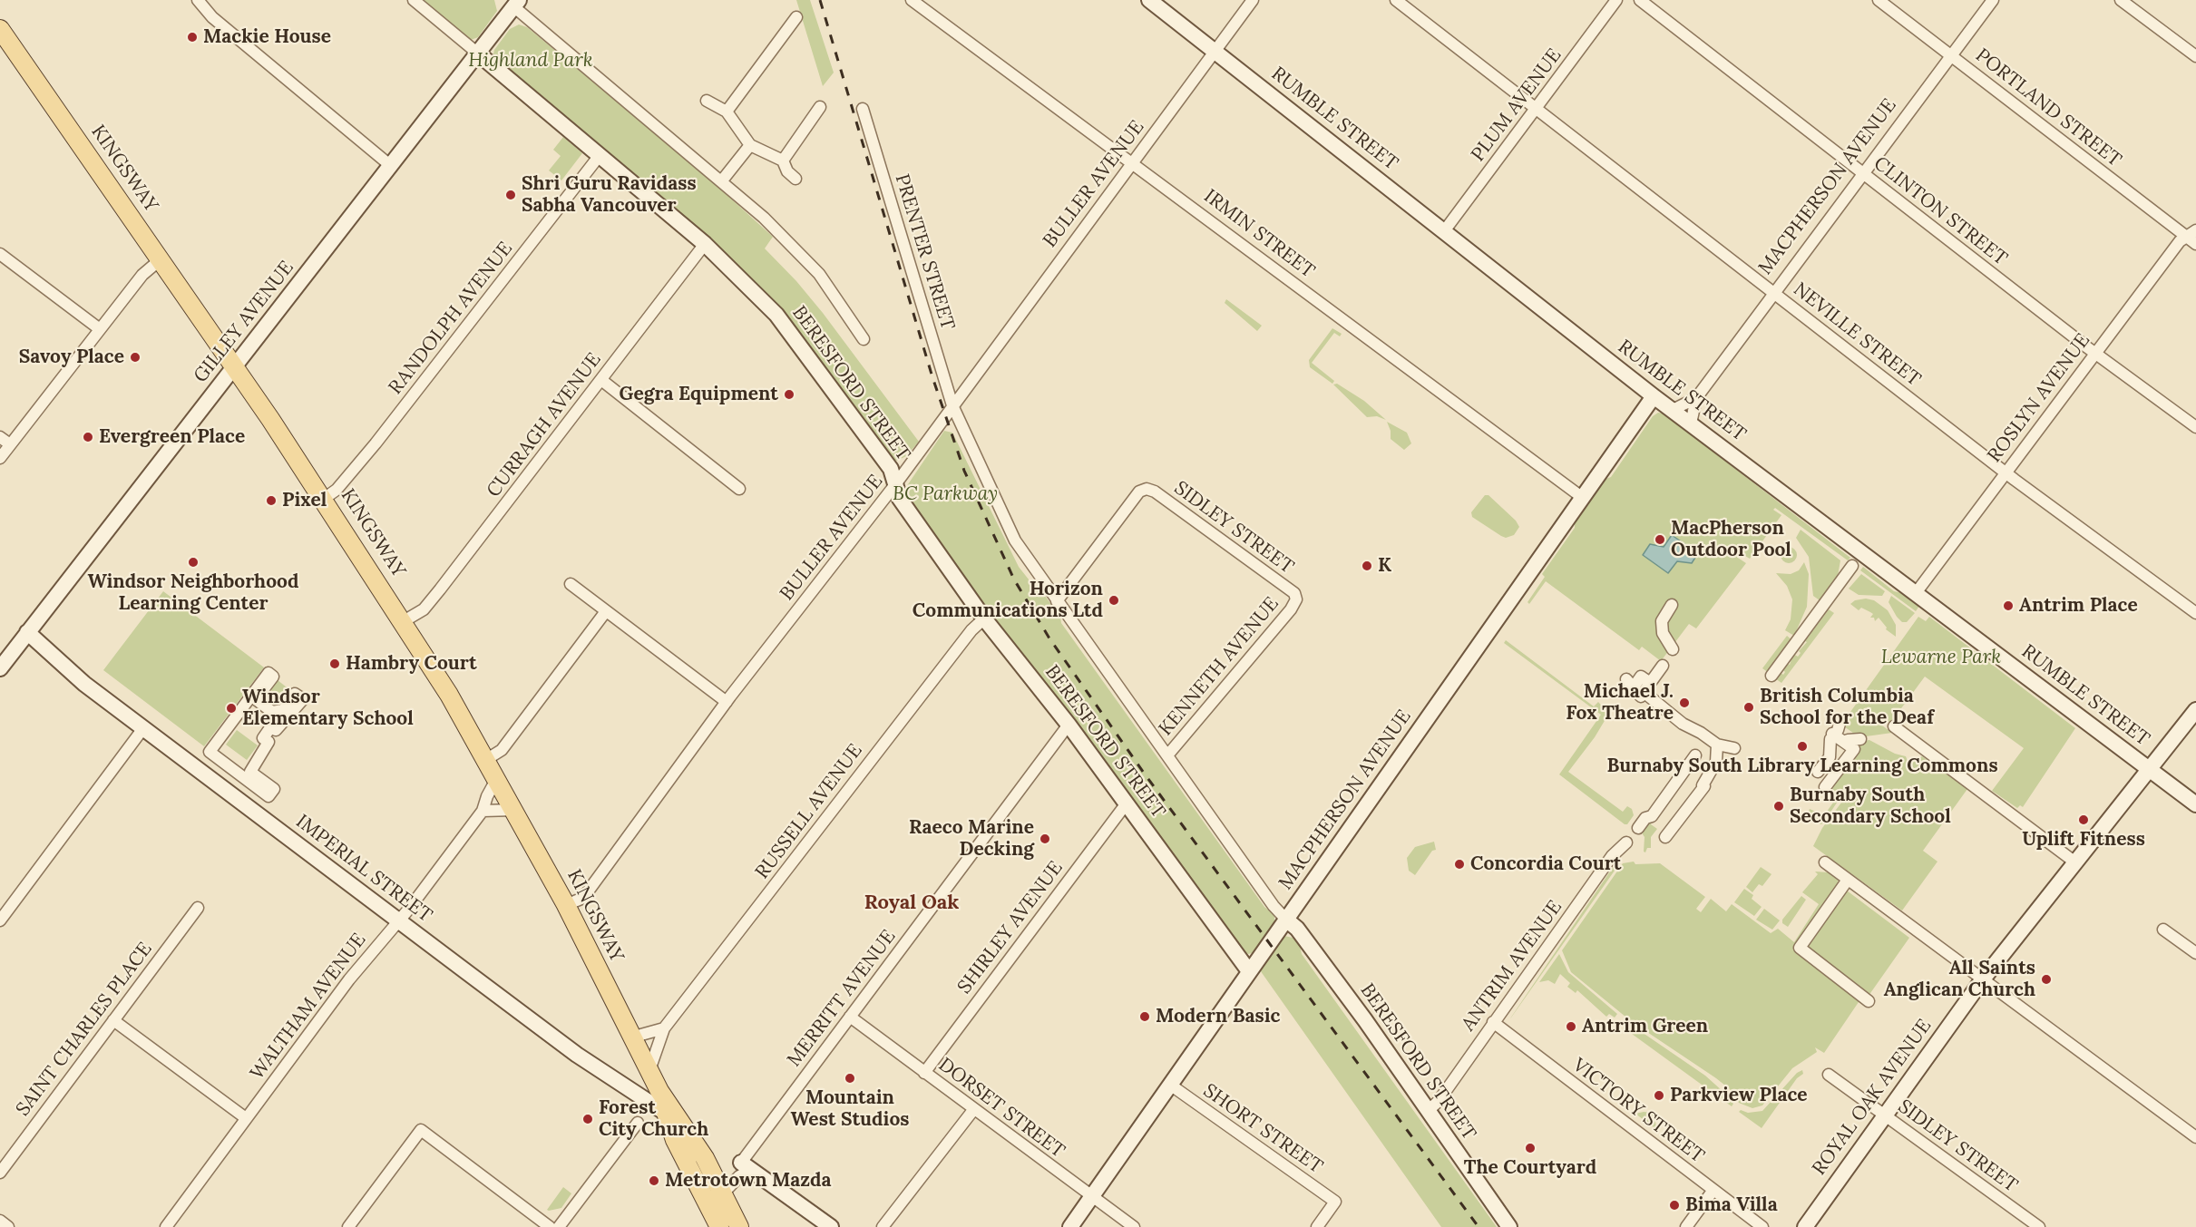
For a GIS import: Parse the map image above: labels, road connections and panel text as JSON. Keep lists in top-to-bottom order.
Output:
{
  "streets": {
    "main road": ["KINGSWAY"],
    "street": [
      "PLUM AVENUE",
      "PORTLAND STREET",
      "RUMBLE STREET",
      "BULLER AVENUE",
      "MACPHERSON AVENUE",
      "CLINTON STREET",
      "IRMIN STREET",
      "PRENTER STREET",
      "RANDOLPH AVENUE",
      "GILLEY AVENUE",
      "NEVILLE STREET",
      "BERESFORD STREET",
      "ROSLYN AVENUE",
      "CURRAGH AVENUE",
      "SIDLEY STREET",
      "KENNETH AVENUE",
      "RUSSELL AVENUE",
      "IMPERIAL STREET",
      "SHIRLEY AVENUE",
      "ANTRIM AVENUE",
      "MERRITT AVENUE",
      "WALTHAM AVENUE",
      "SAINT CHARLES PLACE",
      "ROYAL OAK AVENUE",
      "DORSET STREET",
      "VICTORY STREET",
      "SHORT STREET"
    ]
  },
  "crossings": [
    ["PLUM AVENUE", "RUMBLE STREET"],
    ["PLUM AVENUE", "NEVILLE STREET"],
    ["PORTLAND STREET", "MACPHERSON AVENUE"],
    ["PORTLAND STREET", "ROSLYN AVENUE"],
    ["RUMBLE STREET", "BULLER AVENUE"],
    ["RUMBLE STREET", "MACPHERSON AVENUE"],
    ["RUMBLE STREET", "ROSLYN AVENUE"],
    ["RUMBLE STREET", "ROYAL OAK AVENUE"],
    ["KINGSWAY", "BULLER AVENUE"],
    ["KINGSWAY", "RANDOLPH AVENUE"],
    ["KINGSWAY", "GILLEY AVENUE"],
    ["KINGSWAY", "CURRAGH AVENUE"],
    ["KINGSWAY", "RUSSELL AVENUE"],
    ["KINGSWAY", "IMPERIAL STREET"],
    ["KINGSWAY", "MERRITT AVENUE"],
    ["KINGSWAY", "WALTHAM AVENUE"],
    ["BULLER AVENUE", "IRMIN STREET"],
    ["BULLER AVENUE", "PRENTER STREET"],
    ["BULLER AVENUE", "BERESFORD STREET"],
    ["MACPHERSON AVENUE", "CLINTON STREET"],
    ["MACPHERSON AVENUE", "IRMIN STREET"],
    ["MACPHERSON AVENUE", "NEVILLE STREET"],
    ["MACPHERSON AVENUE", "BERESFORD STREET"],
    ["MACPHERSON AVENUE", "DORSET STREET"],
    ["MACPHERSON AVENUE", "SHORT STREET"],
    ["CLINTON STREET", "ROSLYN AVENUE"],
    ["PRENTER STREET", "BERESFORD STREET"],
    ["RANDOLPH AVENUE", "BERESFORD STREET"],
    ["GILLEY AVENUE", "BERESFORD STREET"],
    ["GILLEY AVENUE", "IMPERIAL STREET"],
    ["NEVILLE STREET", "ROSLYN AVENUE"],
    ["BERESFORD STREET", "CURRAGH AVENUE"],
    ["BERESFORD STREET", "SIDLEY STREET"],
    ["BERESFORD STREET", "KENNETH AVENUE"],
    ["BERESFORD STREET", "RUSSELL AVENUE"],
    ["BERESFORD STREET", "SHIRLEY AVENUE"],
    ["BERESFORD STREET", "ANTRIM AVENUE"],
    ["BERESFORD STREET", "MERRITT AVENUE"],
    ["SIDLEY STREET", "KENNETH AVENUE"],
    ["SIDLEY STREET", "ROYAL OAK AVENUE"],
    ["IMPERIAL STREET", "WALTHAM AVENUE"],
    ["SHIRLEY AVENUE", "DORSET STREET"],
    ["ANTRIM AVENUE", "VICTORY STREET"],
    ["MERRITT AVENUE", "DORSET STREET"]
  ],
  "districts": ["Royal Oak"],
  "parks": ["Highland Park", "BC Parkway", "Lewarne Park"],
  "places": [
    "Mackie House",
    "Shri Guru Ravidass Sabha Vancouver",
    "Savoy Place",
    "Gegra Equipment",
    "Evergreen Place",
    "Pixel",
    "MacPherson Outdoor Pool",
    "Windsor Neighborhood Learning Center",
    "K",
    "Horizon Communications Ltd",
    "Antrim Place",
    "Hambry Court",
    "Michael J. Fox Theatre",
    "British Columbia School for the Deaf",
    "Windsor Elementary School",
    "Burnaby South Library Learning Commons",
    "Burnaby South Secondary School",
    "Uplift Fitness",
    "Raeco Marine Decking",
    "Concordia Court",
    "All Saints Anglican Church",
    "Modern Basic",
    "Antrim Green",
    "Mountain West Studios",
    "Parkview Place",
    "Forest City Church",
    "The Courtyard",
    "Metrotown Mazda",
    "Bima Villa"
  ]
}
